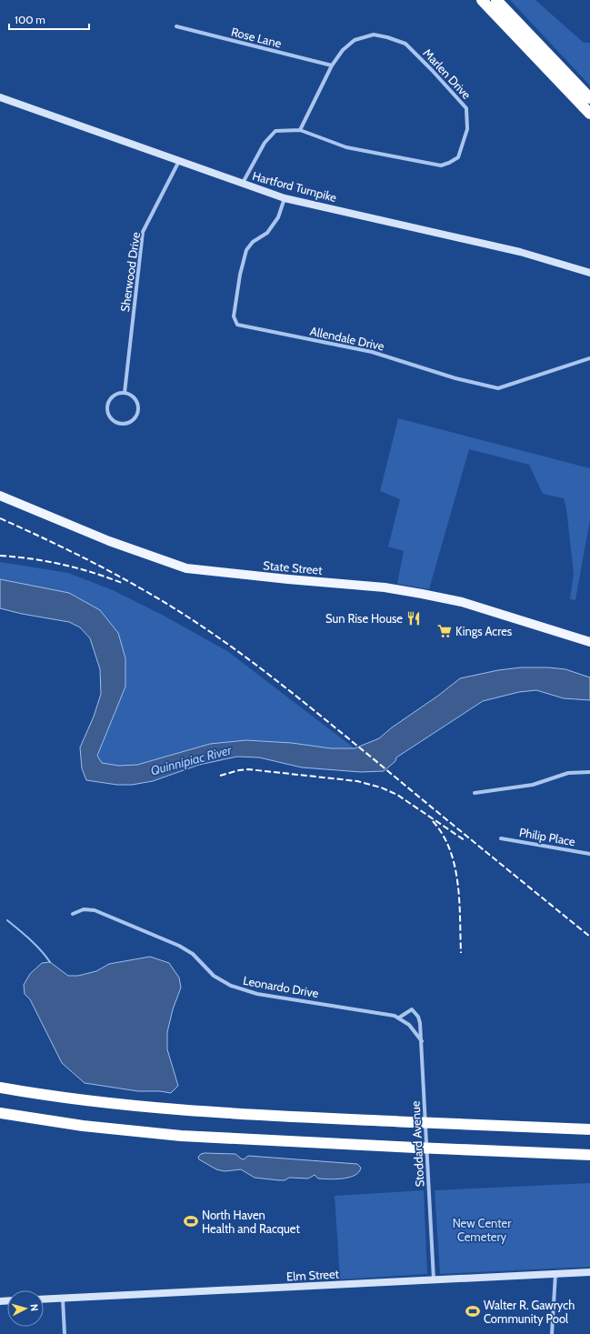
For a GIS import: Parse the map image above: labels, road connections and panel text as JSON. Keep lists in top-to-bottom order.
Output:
{
  "streets": {
    "main road": ["Hartford Turnpike", "State Street", "Elm Street"],
    "street": [
      "Rose Lane",
      "Marlen Drive",
      "Sherwood Drive",
      "Allendale Drive",
      "Philip Place",
      "Leonardo Drive",
      "Stoddard Avenue"
    ]
  },
  "crossings": [
    ["Rose Lane", "Marlen Drive"],
    ["Marlen Drive", "Hartford Turnpike"],
    ["Hartford Turnpike", "Sherwood Drive"],
    ["Hartford Turnpike", "Allendale Drive"],
    ["Leonardo Drive", "Stoddard Avenue"],
    ["Stoddard Avenue", "Elm Street"]
  ],
  "water": ["Quinnipiac River"],
  "parks": ["New Center Cemetery"],
  "places": {
    "restaurant": ["Sun Rise House"],
    "supermarket": ["Kings Acres"],
    "sports": ["North Haven Health and Racquet", "Walter R. Gawrych Community Pool"]
  },
  "scale_bar": "100 m",
  "north": "right"
}
